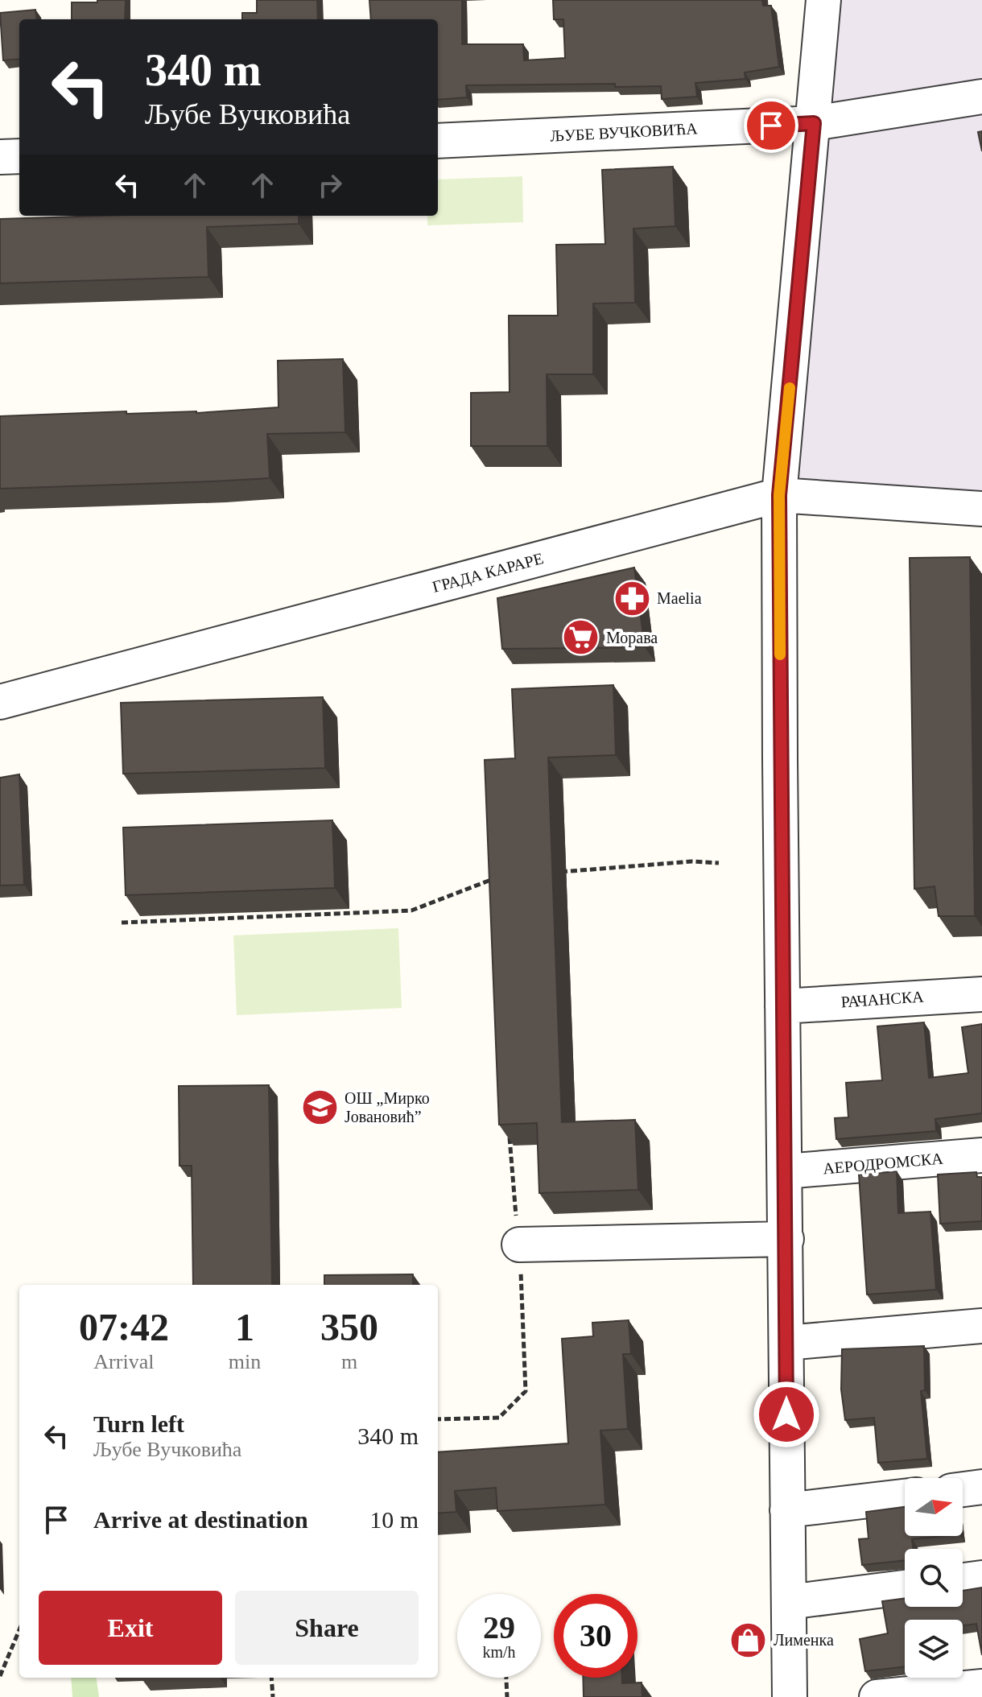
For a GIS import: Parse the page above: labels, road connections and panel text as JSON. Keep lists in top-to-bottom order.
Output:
{
  "streets": {
    "street": [
      "ЉУБЕ ВУЧКОВИЋА",
      "ГРАДА КАРАРЕ",
      "РАЧАНСКА",
      "АЕРОДРОМСКА"
    ]
  },
  "places": {
    "pharmacy": ["Maelia"],
    "supermarket": ["Морава"],
    "school or university": ["ОШ „Мирко Јовановић”"],
    "shop": ["Лименка"]
  },
  "north": "right",
  "page": {
    "turn": ["340 m", "Љубе Вучковића"],
    "eta": [
      "07:42",
      "Arrival",
      "1",
      "min",
      "350",
      "m"
    ],
    "list": [
      {
        "name": "Turn left",
        "note": "Љубе Вучковића",
        "value": "340 m"
      },
      {
        "name": "Arrive at destination",
        "value": "10 m"
      }
    ],
    "buttons": ["Exit", "Share"],
    "speed": "29 km/h",
    "limit": "30"
  }
}
